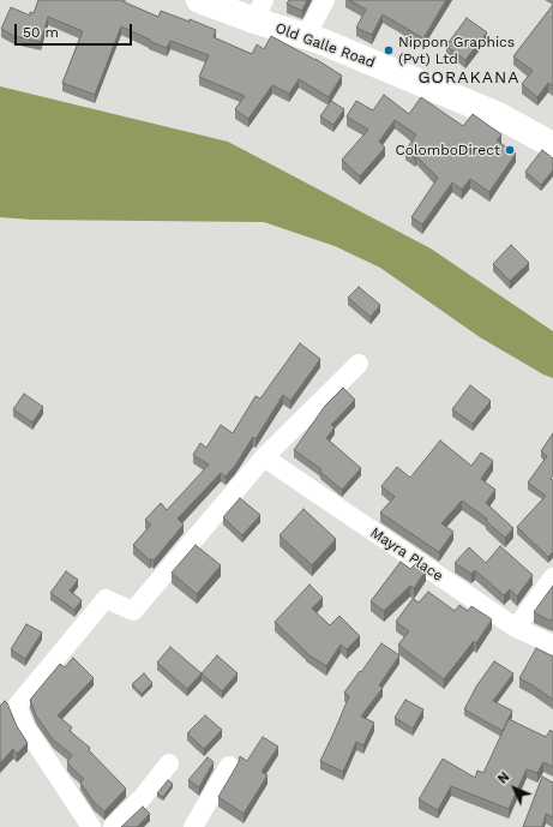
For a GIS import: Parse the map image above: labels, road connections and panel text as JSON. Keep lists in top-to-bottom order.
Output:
{
  "streets": {
    "highway": ["Old Galle Road"],
    "street": ["Mayra Place"]
  },
  "districts": ["GORAKANA"],
  "places": ["Nippon Graphics (Pvt) Ltd", "ColomboDirect"],
  "scale_bar": "50 m",
  "north": "top left"
}
